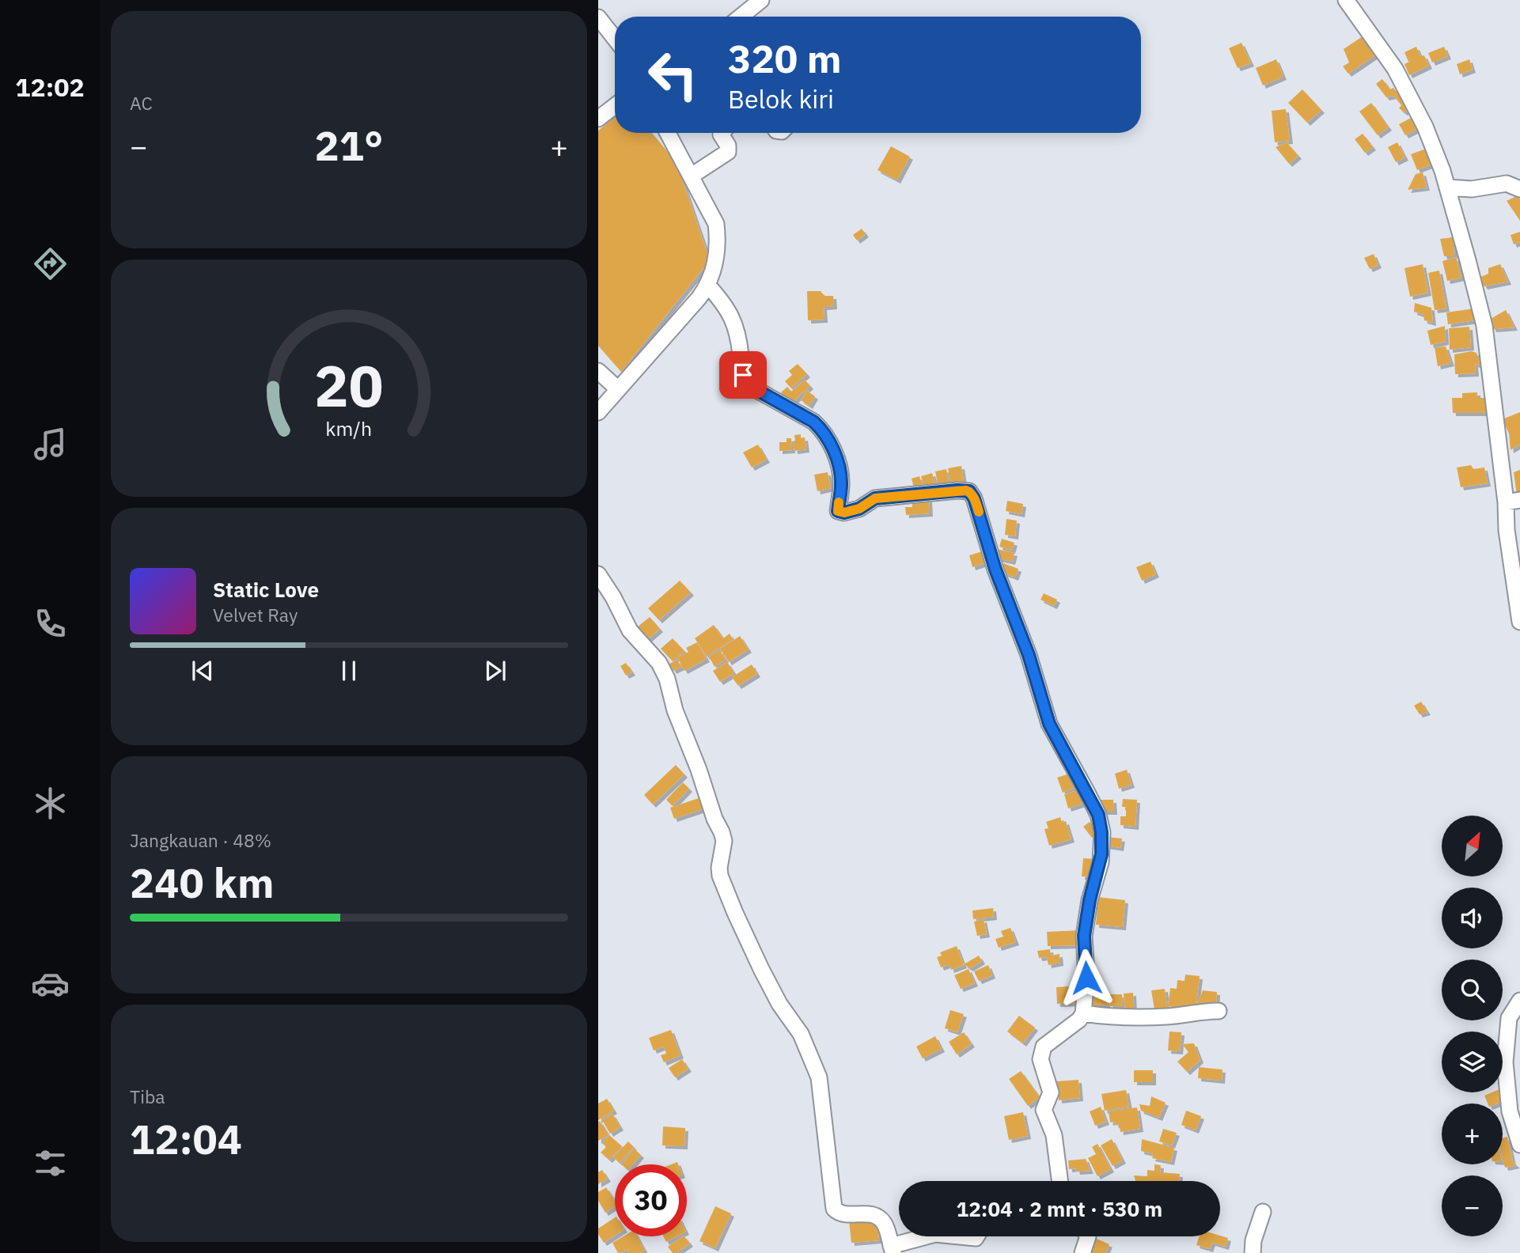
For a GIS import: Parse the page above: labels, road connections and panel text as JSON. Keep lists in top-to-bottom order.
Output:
{
  "north": "top right",
  "page": {
    "tabs": "12:02",
    "tile": [
      "AC",
      ["Jangkauan · 48%", "240 km"],
      ["Tiba", "12:04"]
    ],
    "turn": ["320 m", "Belok kiri"],
    "heat": ["−", "21°", "+"],
    "song": ["Static Love", "Velvet Ray"],
    "map_buttons": ["+", "−"],
    "limit": "30",
    "trip": "12:04 · 2 mnt · 530 m",
    "gauge": ["20", "km/h"]
  }
}
